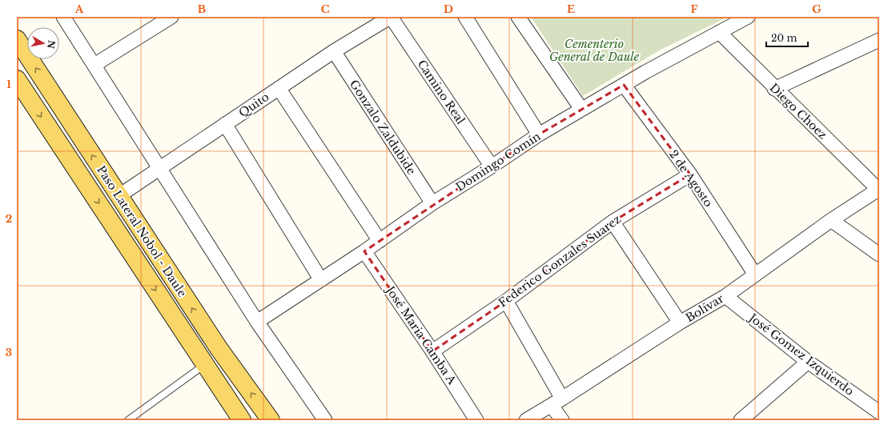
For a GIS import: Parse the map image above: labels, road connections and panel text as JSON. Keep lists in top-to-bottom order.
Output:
{
  "streets": {
    "main road": ["Paso Lateral Nobol - Daule"],
    "street": [
      "Camino Real",
      "Quito",
      "Diego Choez",
      "Gonzalo Zaldubide",
      "Domingo Comín",
      "2 de Agosto",
      "Federico Gonzales Suarez",
      "Bolívar",
      "José Maria Camba A",
      "José Gomez Izquierdo"
    ]
  },
  "crossings": [
    ["Camino Real", "Quito"],
    ["Camino Real", "Domingo Comín"],
    ["Quito", "Gonzalo Zaldubide"],
    ["Quito", "Paso Lateral Nobol - Daule"],
    ["Diego Choez", "Domingo Comín"],
    ["Diego Choez", "Bolívar"],
    ["Gonzalo Zaldubide", "Domingo Comín"],
    ["Domingo Comín", "2 de Agosto"],
    ["Domingo Comín", "José Maria Camba A"],
    ["2 de Agosto", "Federico Gonzales Suarez"],
    ["2 de Agosto", "Bolívar"],
    ["Federico Gonzales Suarez", "José Maria Camba A"],
    ["Bolívar", "José Gomez Izquierdo"]
  ],
  "parks": ["Cementerio General de Daule"],
  "scale_bar": "20 m",
  "north": "right",
  "grid": {
    "columns": [
      "A",
      "B",
      "C",
      "D",
      "E",
      "F",
      "G"
    ],
    "rows": ["1", "2", "3"]
  }
}
